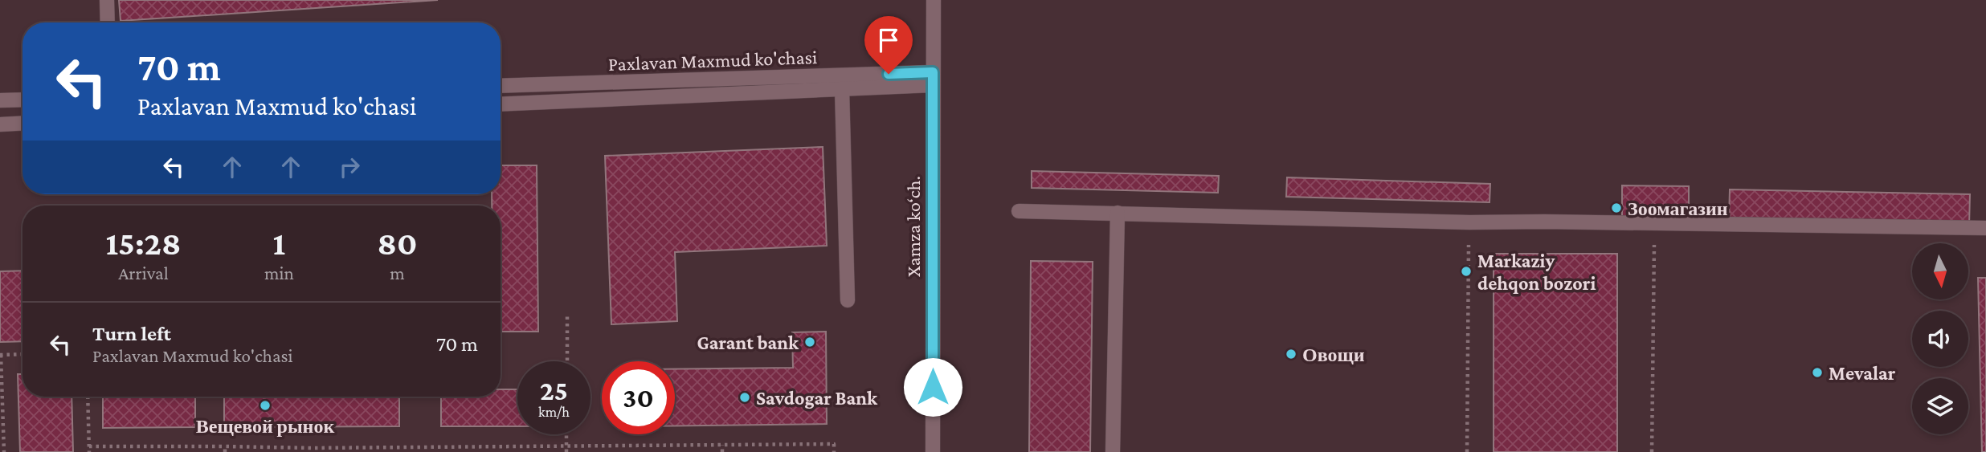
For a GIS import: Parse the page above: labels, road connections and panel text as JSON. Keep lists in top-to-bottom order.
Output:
{
  "streets": {
    "street": ["Paxlavan Maxmud ko'chasi", "Xamza ko‘ch."]
  },
  "crossings": [
    ["Paxlavan Maxmud ko'chasi", "Xamza ko‘ch."]
  ],
  "places": [
    "Зоомагазин",
    "Markaziy dehqon bozori",
    "Garant bank",
    "Овощи",
    "Mevalar",
    "Savdogar Bank",
    "Вещевой рынок"
  ],
  "north": "bottom",
  "page": {
    "turn": ["70 m", "Paxlavan Maxmud ko'chasi"],
    "eta": [
      "15:28",
      "Arrival",
      "1",
      "min",
      "80",
      "m"
    ],
    "list": [
      {
        "name": "Turn left",
        "note": "Paxlavan Maxmud ko'chasi",
        "value": "70 m"
      }
    ],
    "speed": "25 km/h",
    "limit": "30"
  }
}
